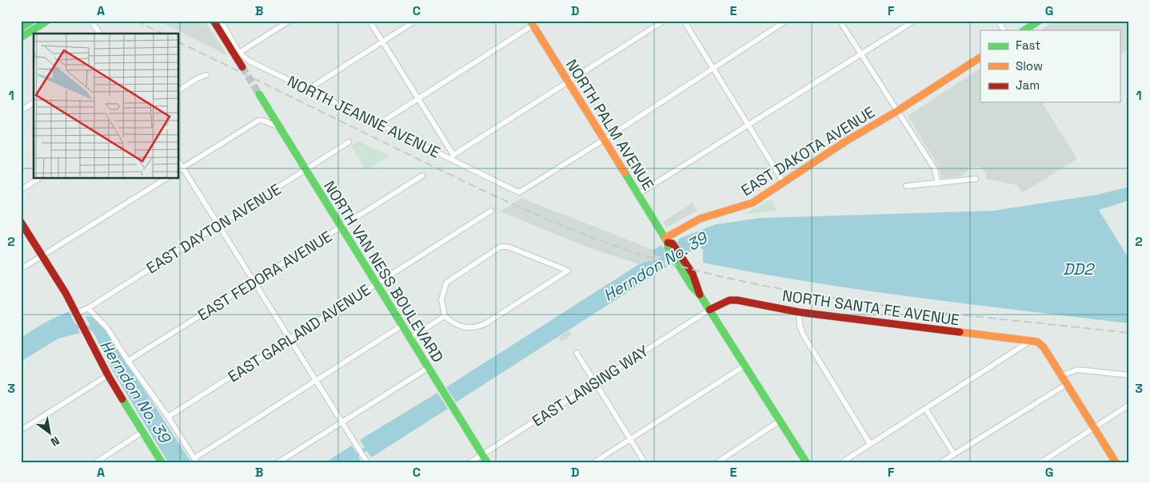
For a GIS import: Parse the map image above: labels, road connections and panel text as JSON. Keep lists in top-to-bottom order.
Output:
{
  "streets": {
    "street": [
      "NORTH JEANNE AVENUE",
      "NORTH PALM AVENUE",
      "EAST DAKOTA AVENUE",
      "EAST DAYTON AVENUE",
      "NORTH VAN NESS BOULEVARD",
      "EAST FEDORA AVENUE",
      "NORTH SANTA FE AVENUE",
      "EAST GARLAND AVENUE",
      "EAST LANSING WAY"
    ]
  },
  "crossings": [
    ["NORTH JEANNE AVENUE", "NORTH PALM AVENUE"],
    ["NORTH PALM AVENUE", "EAST DAKOTA AVENUE"],
    ["NORTH PALM AVENUE", "NORTH SANTA FE AVENUE"],
    ["NORTH PALM AVENUE", "EAST LANSING WAY"],
    ["EAST DAYTON AVENUE", "NORTH VAN NESS BOULEVARD"],
    ["NORTH VAN NESS BOULEVARD", "EAST FEDORA AVENUE"],
    ["NORTH VAN NESS BOULEVARD", "EAST GARLAND AVENUE"],
    ["NORTH VAN NESS BOULEVARD", "EAST LANSING WAY"],
    ["NORTH SANTA FE AVENUE", "EAST LANSING WAY"]
  ],
  "water": ["Herndon No. 39", "DD2"],
  "legend": ["Fast", "Slow", "Jam"],
  "north": "bottom right",
  "grid": {
    "columns": [
      "A",
      "B",
      "C",
      "D",
      "E",
      "F",
      "G"
    ],
    "rows": ["1", "2", "3"]
  }
}
